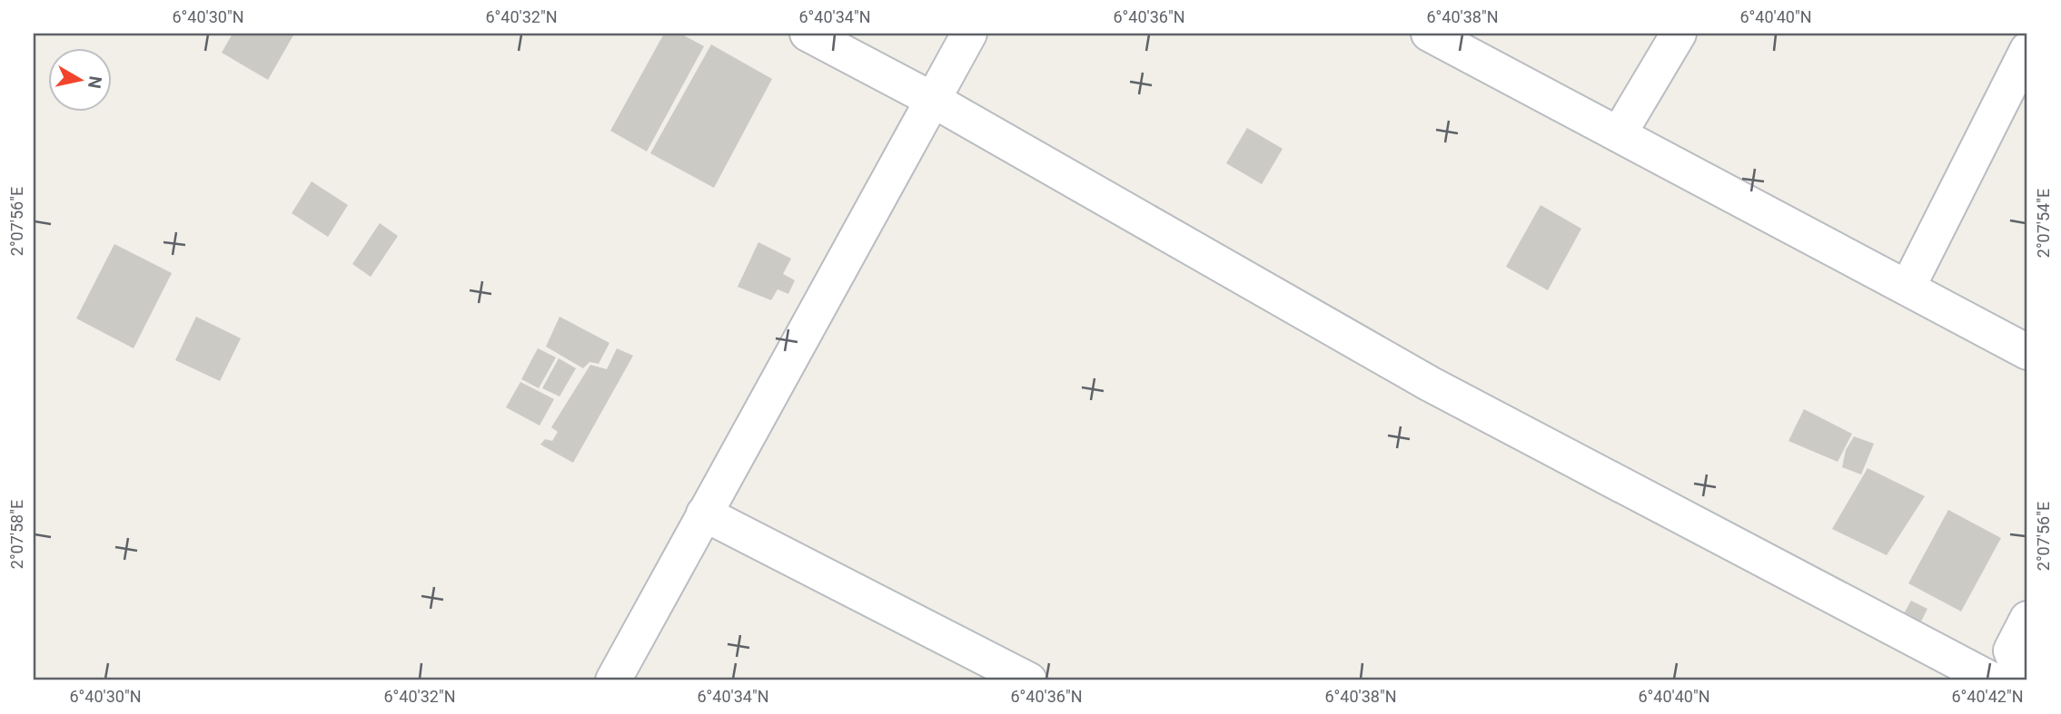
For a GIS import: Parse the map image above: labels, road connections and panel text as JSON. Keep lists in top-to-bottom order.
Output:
{
  "north": "right",
  "coordinates": [
    "6°40'30\"N",
    "6°40'32\"N",
    "6°40'34\"N",
    "6°40'36\"N",
    "6°40'38\"N",
    "6°40'40\"N",
    "2°07'56\"E",
    "2°07'54\"E",
    "2°07'58\"E",
    "6°40'42\"N"
  ]
}
